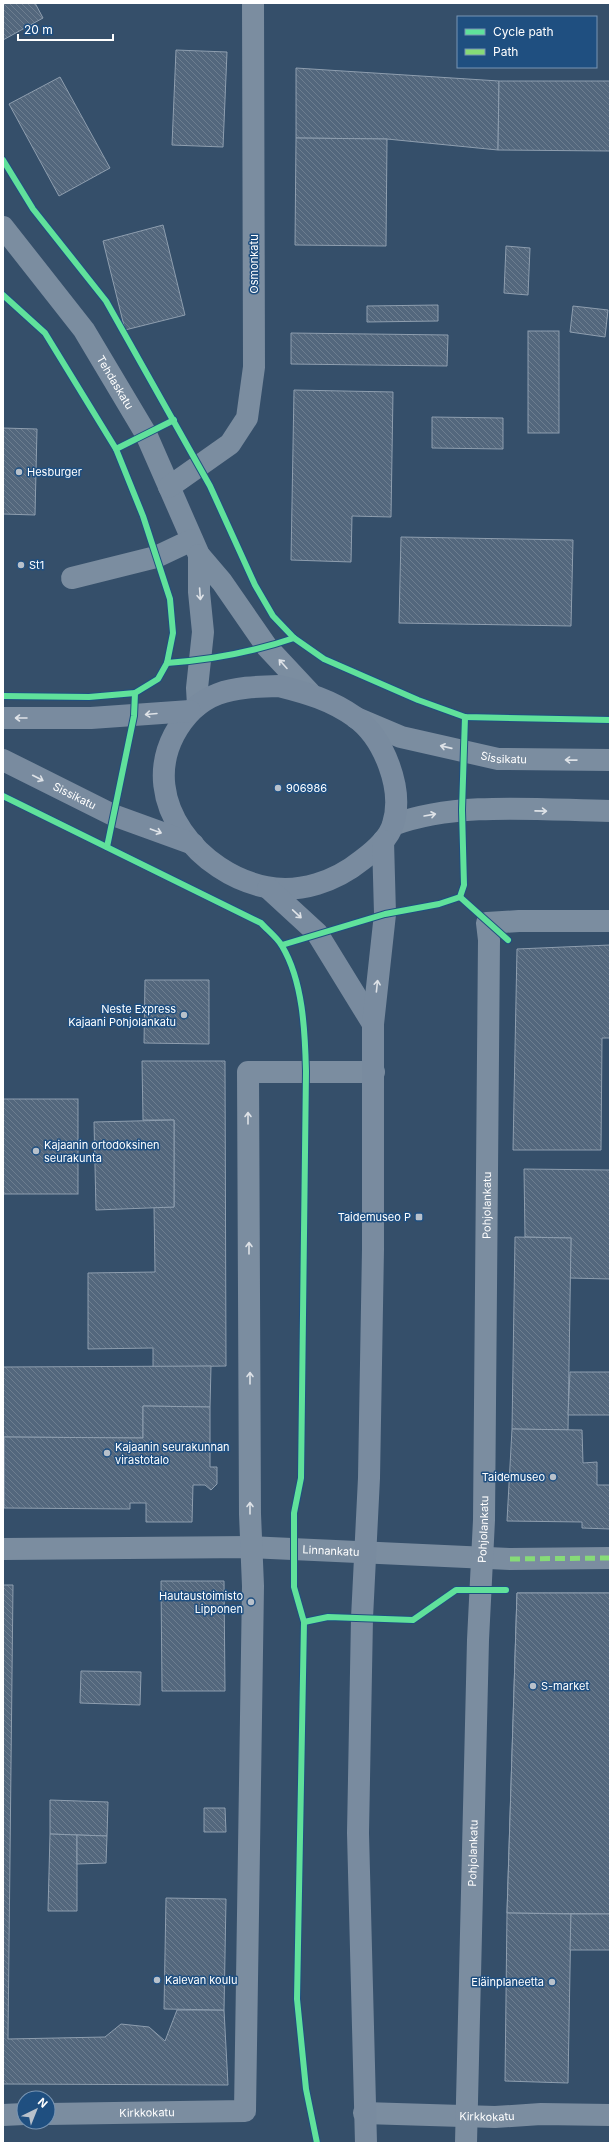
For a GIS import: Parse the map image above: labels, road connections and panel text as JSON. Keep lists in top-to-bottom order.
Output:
{
  "streets": {
    "main road": ["Sissikatu"],
    "street": [
      "Osmonkatu",
      "Tehdaskatu",
      "Pohjolankatu",
      "Linnankatu",
      "Kirkkokatu"
    ]
  },
  "crossings": [
    ["Osmonkatu", "Tehdaskatu"],
    ["Pohjolankatu", "Linnankatu"],
    ["Pohjolankatu", "Kirkkokatu"],
    ["Linnankatu", "Kirkkokatu"]
  ],
  "places": {
    "other": [
      "Hesburger",
      "St1",
      "906986",
      "Neste Express Kajaani Pohjolankatu",
      "Kajaanin ortodoksinen seurakunta",
      "Kajaanin seurakunnan virastotalo",
      "Taidemuseo",
      "Hautaustoimisto Lipponen",
      "S-market",
      "Kalevan koulu",
      "Eläinplaneetta"
    ],
    "transit": ["Taidemuseo P"]
  },
  "legend": ["Cycle path", "Path"],
  "scale_bar": "20 m",
  "north": "top right"
}
